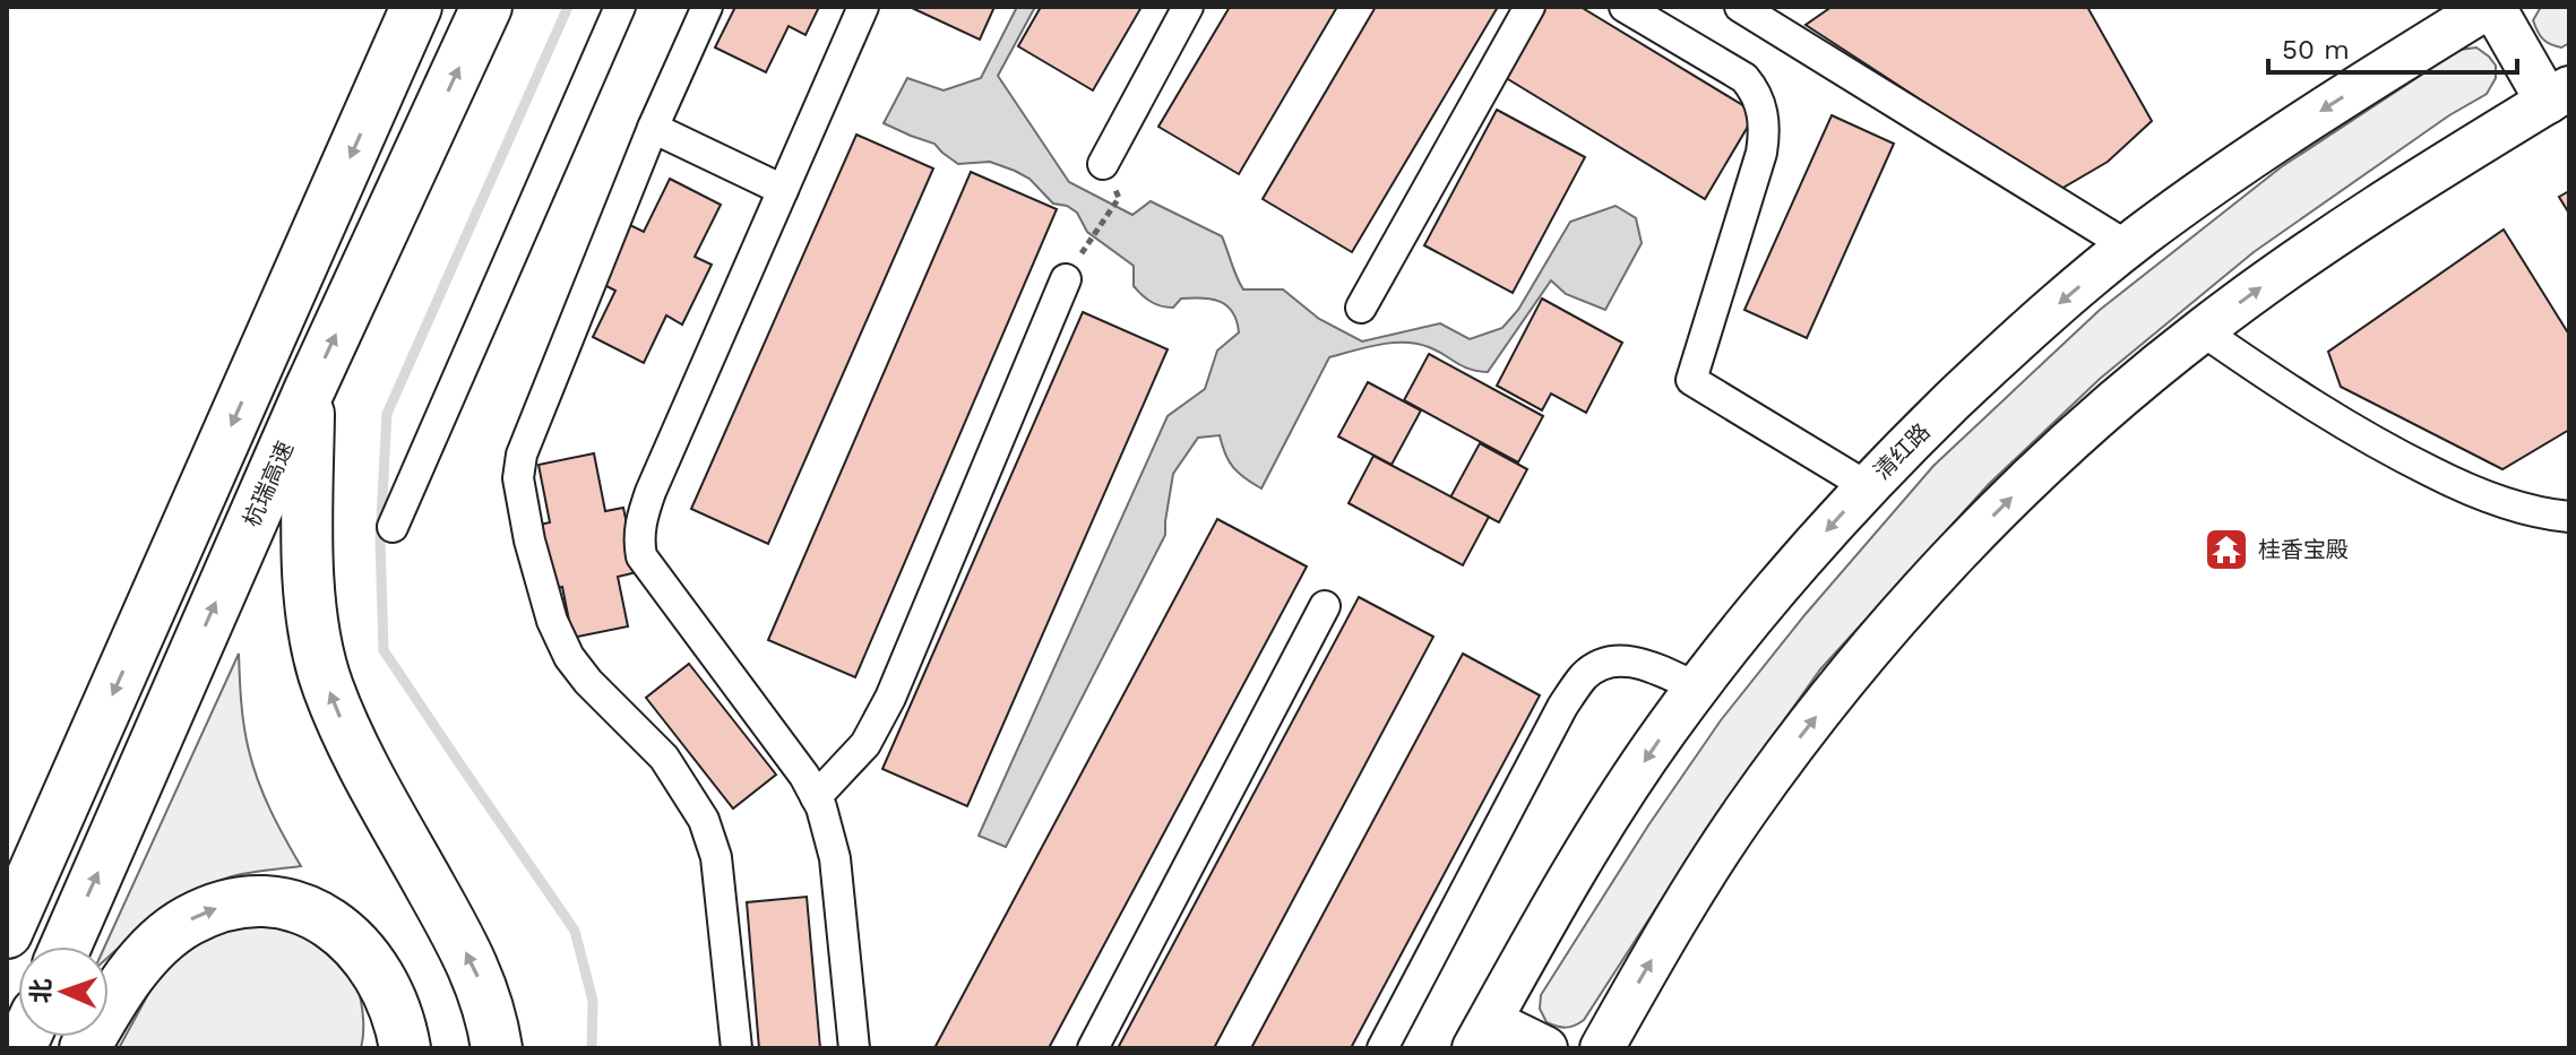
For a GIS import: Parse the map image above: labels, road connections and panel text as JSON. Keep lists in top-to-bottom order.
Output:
{
  "streets": {
    "highway": ["杭瑞高速"],
    "main road": ["清红路"]
  },
  "places": {
    "temple": ["桂香宝殿"]
  },
  "scale_bar": "50 m",
  "north": "left"
}
